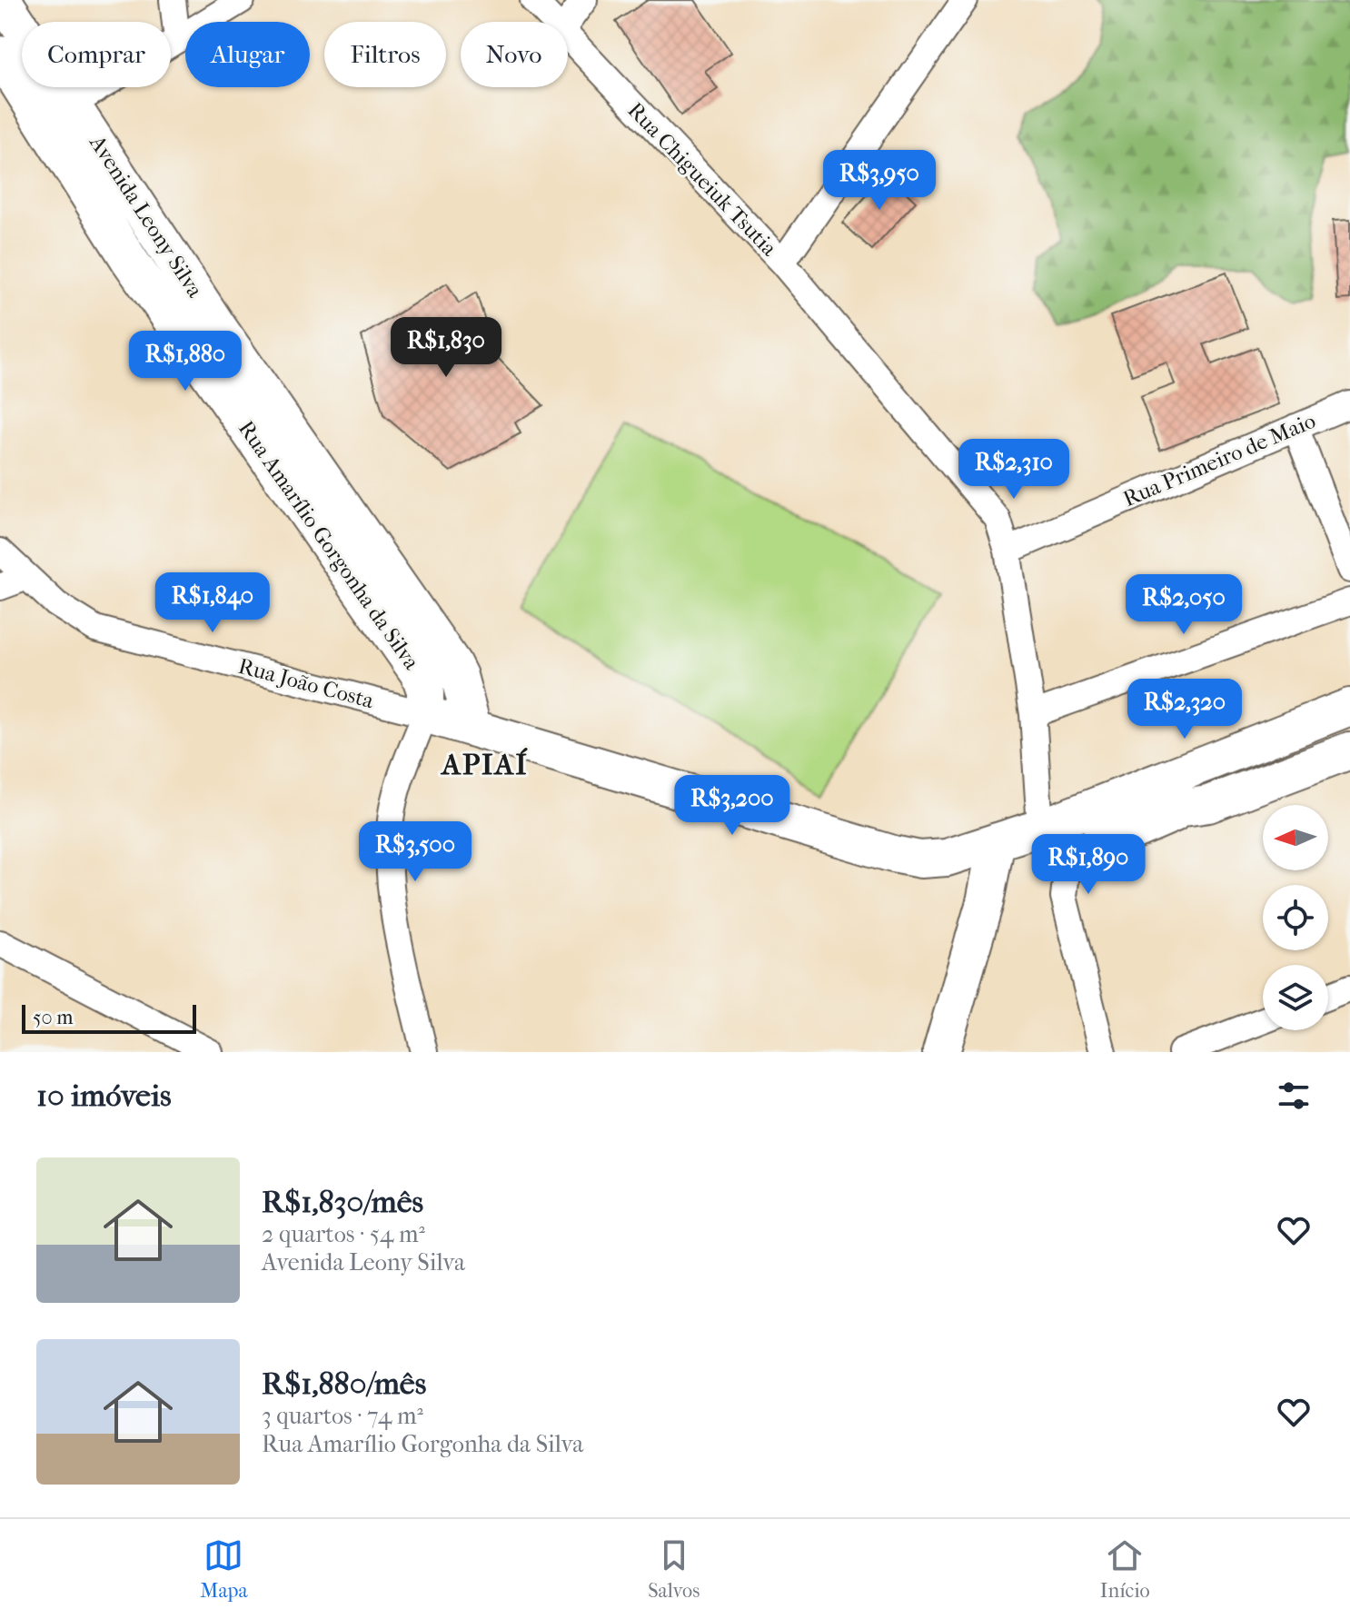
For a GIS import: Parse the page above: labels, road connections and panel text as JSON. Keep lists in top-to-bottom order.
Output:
{
  "streets": {
    "main road": ["Avenida Leony Silva", "Rua Amarílio Gorgonha da Silva"],
    "street": ["Rua Chigueiuk Tsutia", "Rua Primeiro de Maio", "Rua João Costa"]
  },
  "crossings": [
    ["Rua Chigueiuk Tsutia", "Rua Primeiro de Maio"],
    ["Rua Amarílio Gorgonha da Silva", "Rua João Costa"]
  ],
  "districts": ["APIAÍ"],
  "scale_bar": "50 m",
  "north": "left",
  "page": {
    "chip": [
      "Comprar",
      "Alugar",
      "Filtros",
      "Novo"
    ],
    "price": [
      "R$3,950",
      "R$1,830",
      "R$1,880",
      "R$2,310",
      "R$1,840",
      "R$2,050",
      "R$2,320",
      "R$3,200",
      "R$3,500",
      "R$1,890"
    ],
    "scale": "50 m",
    "heading": "10 imóveis",
    "list": [
      {
        "name": "R$1,830/mês",
        "note": "2 quartos · 54 m² · Avenida Leony Silva"
      },
      {
        "name": "R$1,880/mês",
        "note": "3 quartos · 74 m² · Rua Amarílio Gorgonha da Silva"
      }
    ],
    "tabs": ["Mapa", "Salvos", "Início"]
  }
}
